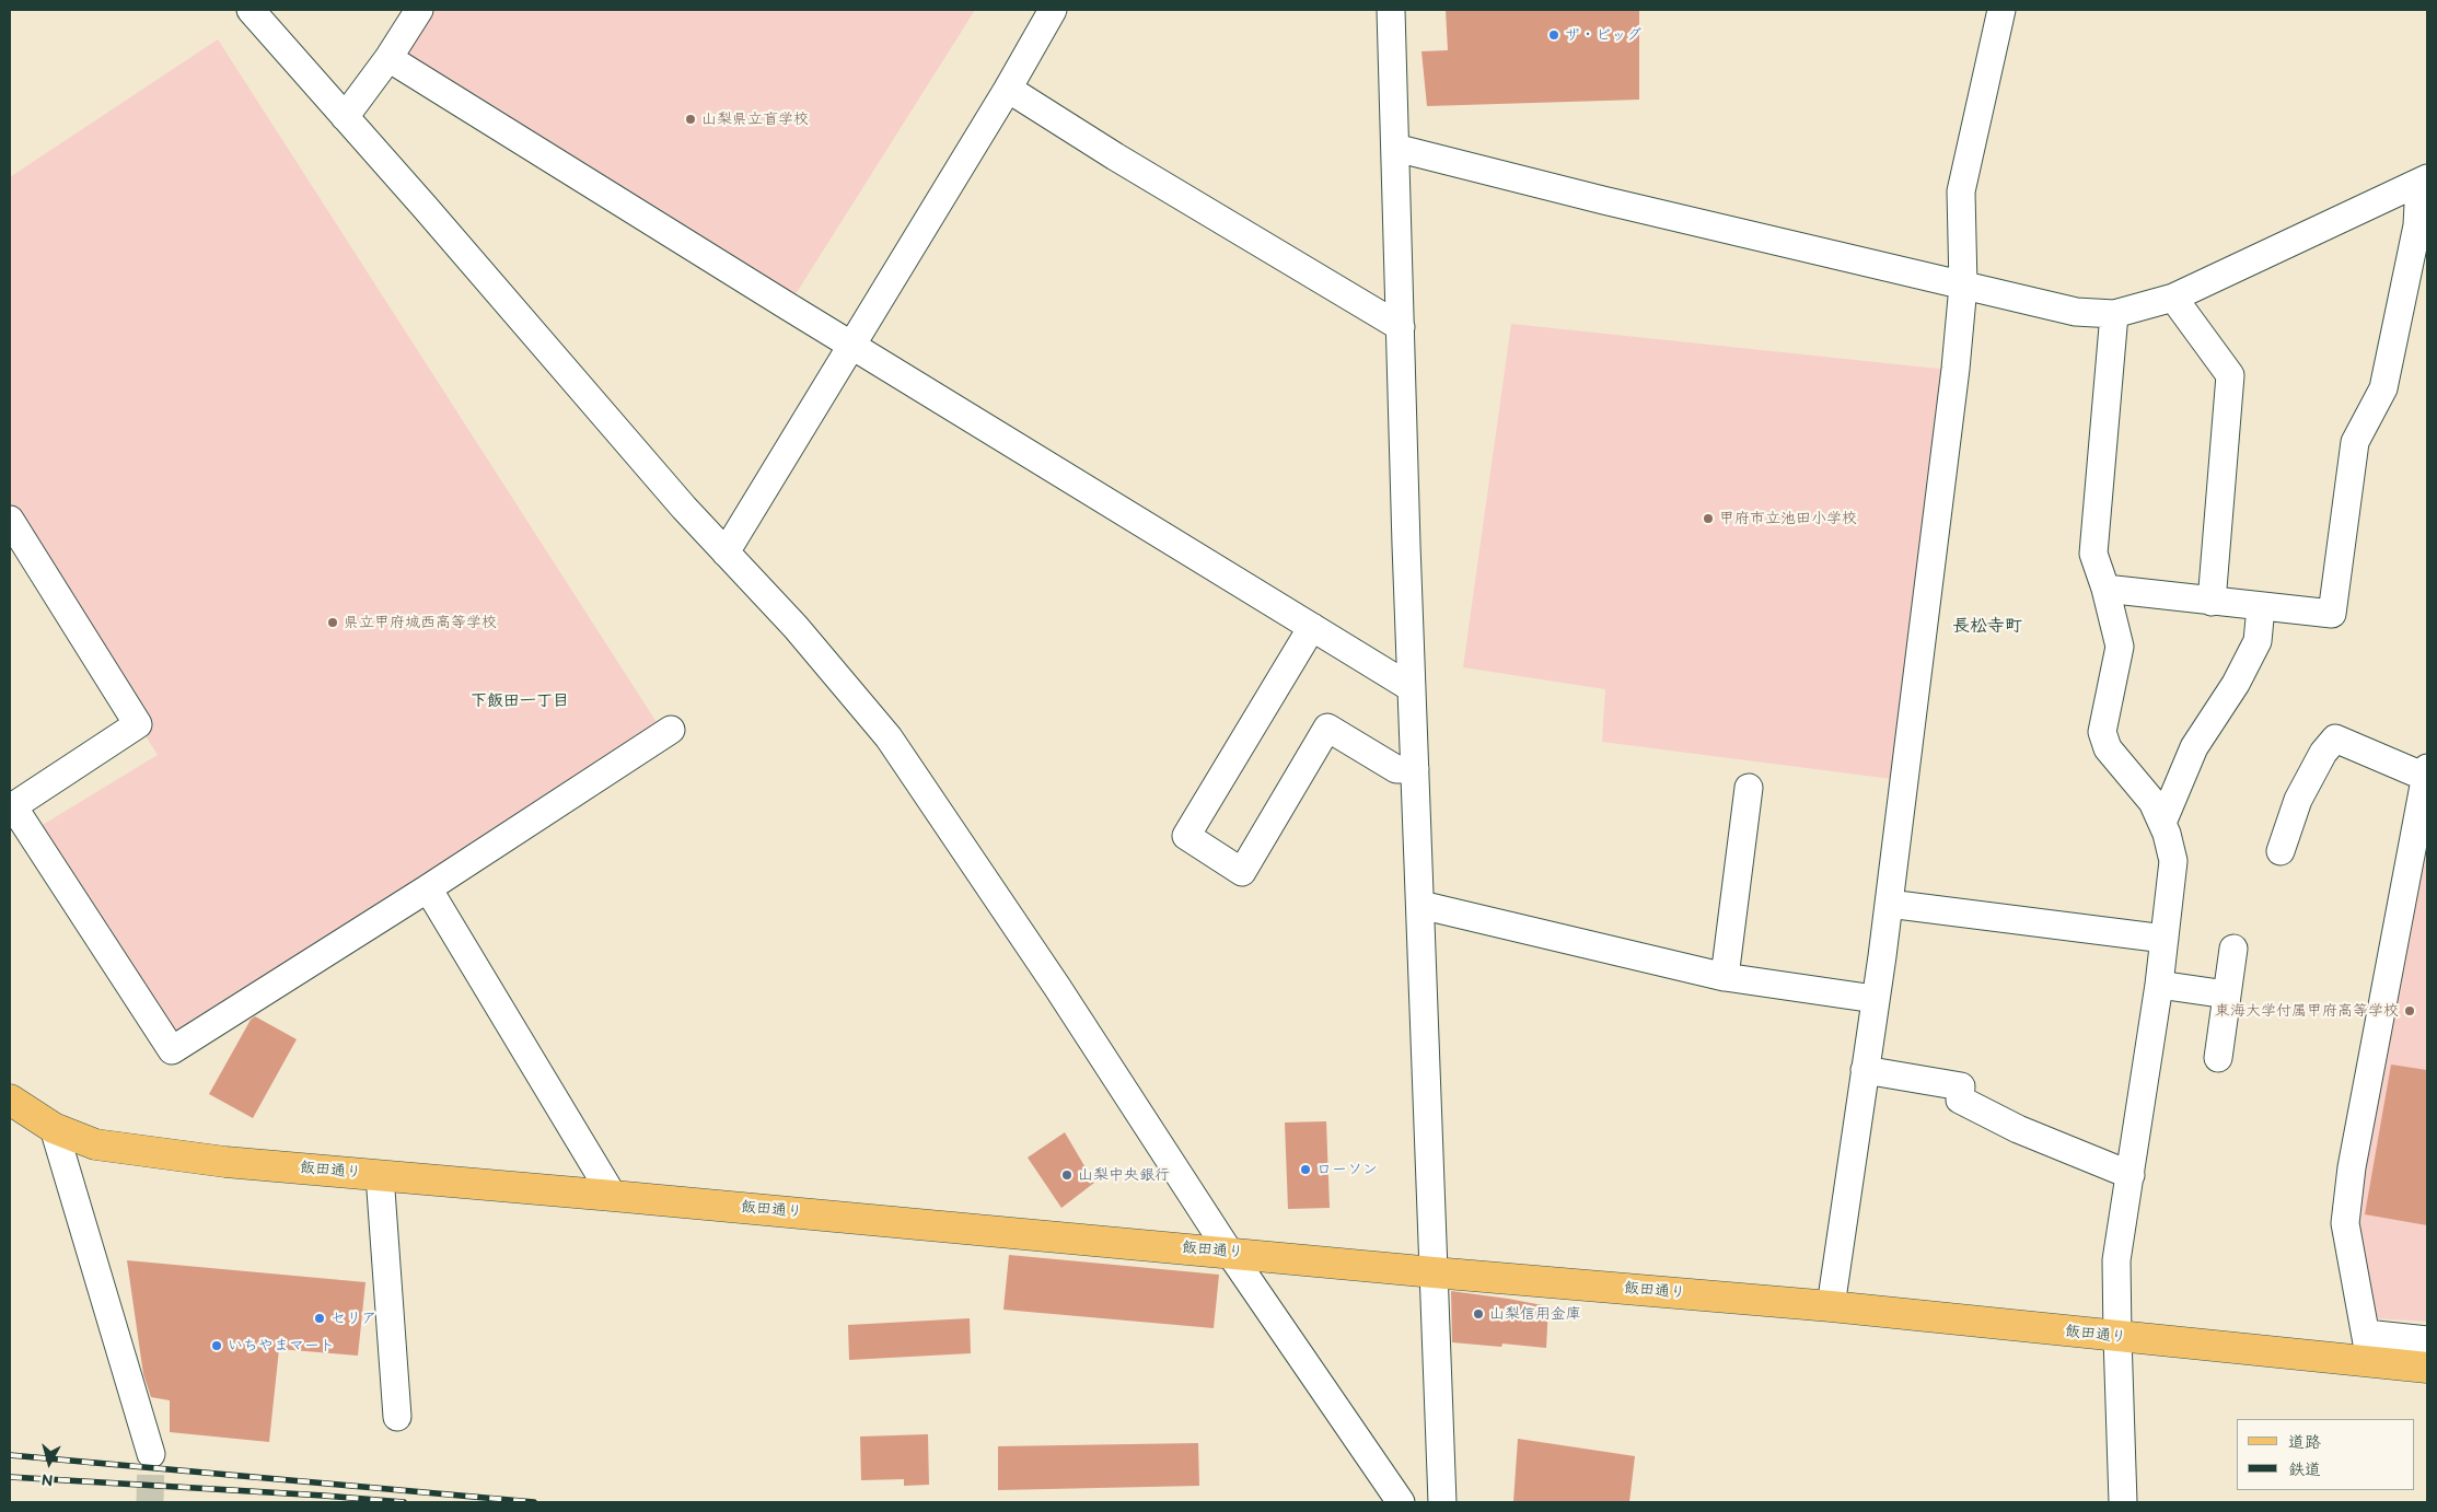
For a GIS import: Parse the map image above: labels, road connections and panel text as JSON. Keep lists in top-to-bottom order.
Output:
{
  "streets": {
    "main road": ["飯田通り"]
  },
  "districts": ["長松寺町", "下飯田一丁目"],
  "places": [
    "ザ・ビッグ",
    "山梨県立盲学校",
    "甲府市立池田小学校",
    "県立甲府城西高等学校",
    "東海大学付属甲府高等学校",
    "ローソン",
    "山梨中央銀行",
    "山梨信用金庫",
    "セリア",
    "いちやまマート"
  ],
  "legend": ["道路", "鉄道"],
  "north": "bottom"
}
